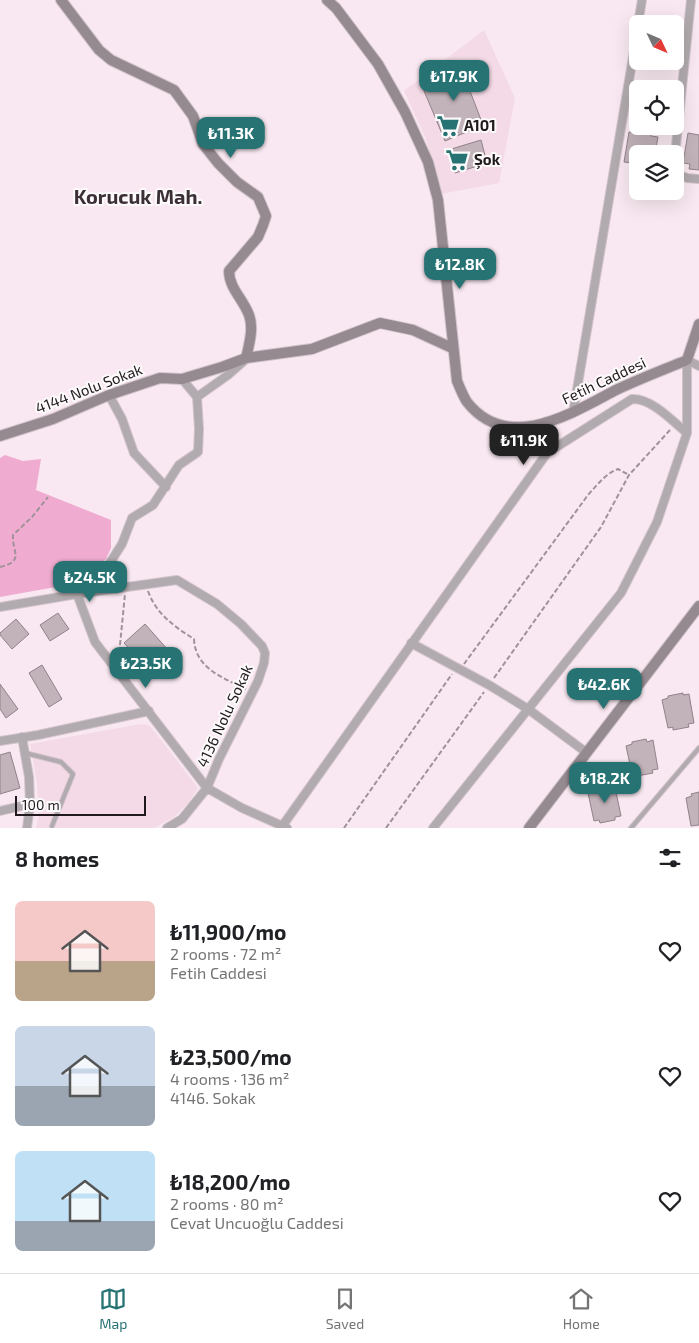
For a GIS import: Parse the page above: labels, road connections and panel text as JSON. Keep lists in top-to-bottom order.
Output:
{
  "streets": {
    "street": ["Fetih Caddesi", "4144 Nolu Sokak", "4136 Nolu Sokak"]
  },
  "crossings": [
    ["Fetih Caddesi", "4144 Nolu Sokak"]
  ],
  "districts": ["Korucuk Mah."],
  "places": {
    "supermarket": ["A101", "Şok"]
  },
  "scale_bar": "100 m",
  "north": "bottom right",
  "page": {
    "price": [
      "₺17.9K",
      "₺11.3K",
      "₺12.8K",
      "₺11.9K",
      "₺24.5K",
      "₺23.5K",
      "₺42.6K",
      "₺18.2K"
    ],
    "scale": "100 m",
    "heading": "8 homes",
    "list": [
      {
        "name": "₺11,900/mo",
        "note": "2 rooms · 72 m² · Fetih Caddesi"
      },
      {
        "name": "₺23,500/mo",
        "note": "4 rooms · 136 m² · 4146. Sokak"
      },
      {
        "name": "₺18,200/mo",
        "note": "2 rooms · 80 m² · Cevat Uncuoğlu Caddesi"
      }
    ],
    "tabs": ["Map", "Saved", "Home"]
  }
}
